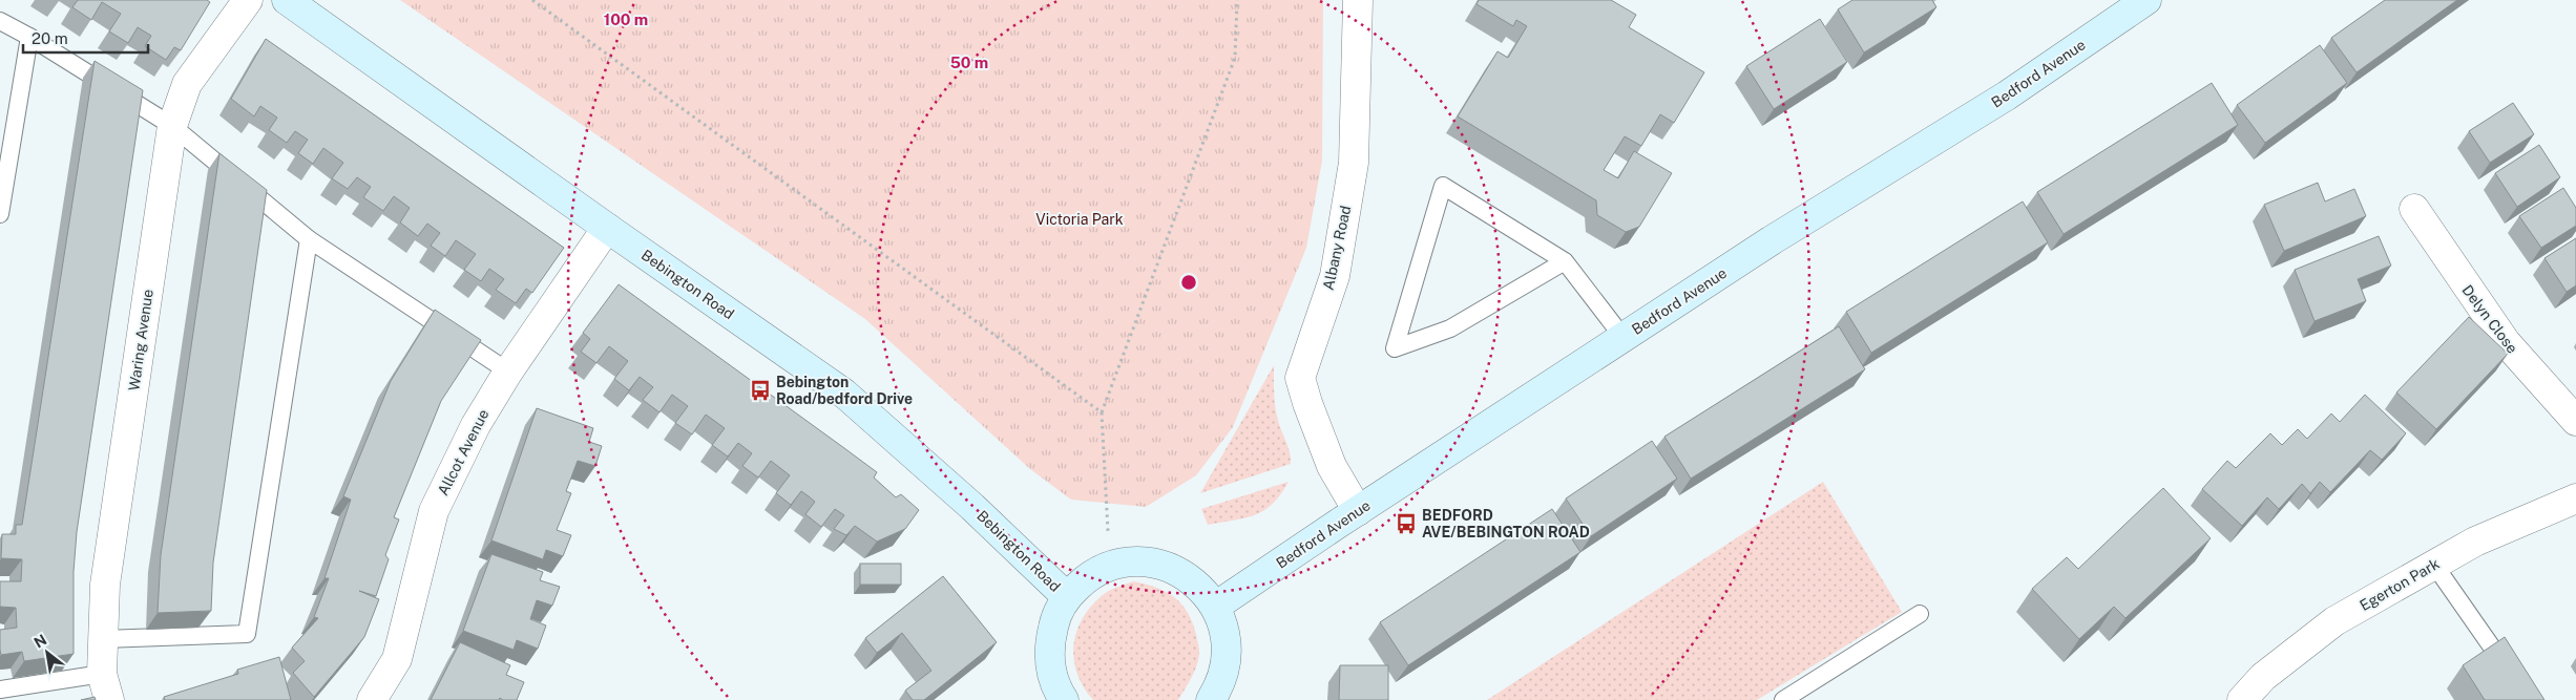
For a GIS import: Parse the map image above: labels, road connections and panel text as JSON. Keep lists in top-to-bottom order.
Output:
{
  "streets": {
    "main road": ["Bedford Avenue", "Bebington Road"],
    "street": [
      "Albany Road",
      "Delyn Close",
      "Waring Avenue",
      "Allcot Avenue",
      "Egerton Park"
    ]
  },
  "crossings": [
    ["Bedford Avenue", "Albany Road"],
    ["Bebington Road", "Allcot Avenue"]
  ],
  "parks": ["Victoria Park"],
  "places": {
    "bus stop": ["Bebington Road/bedford Drive", "BEDFORD AVE/BEBINGTON ROAD"]
  },
  "scale_bar": "20 m",
  "north": "top left",
  "rings": ["100 m", "50 m"]
}
